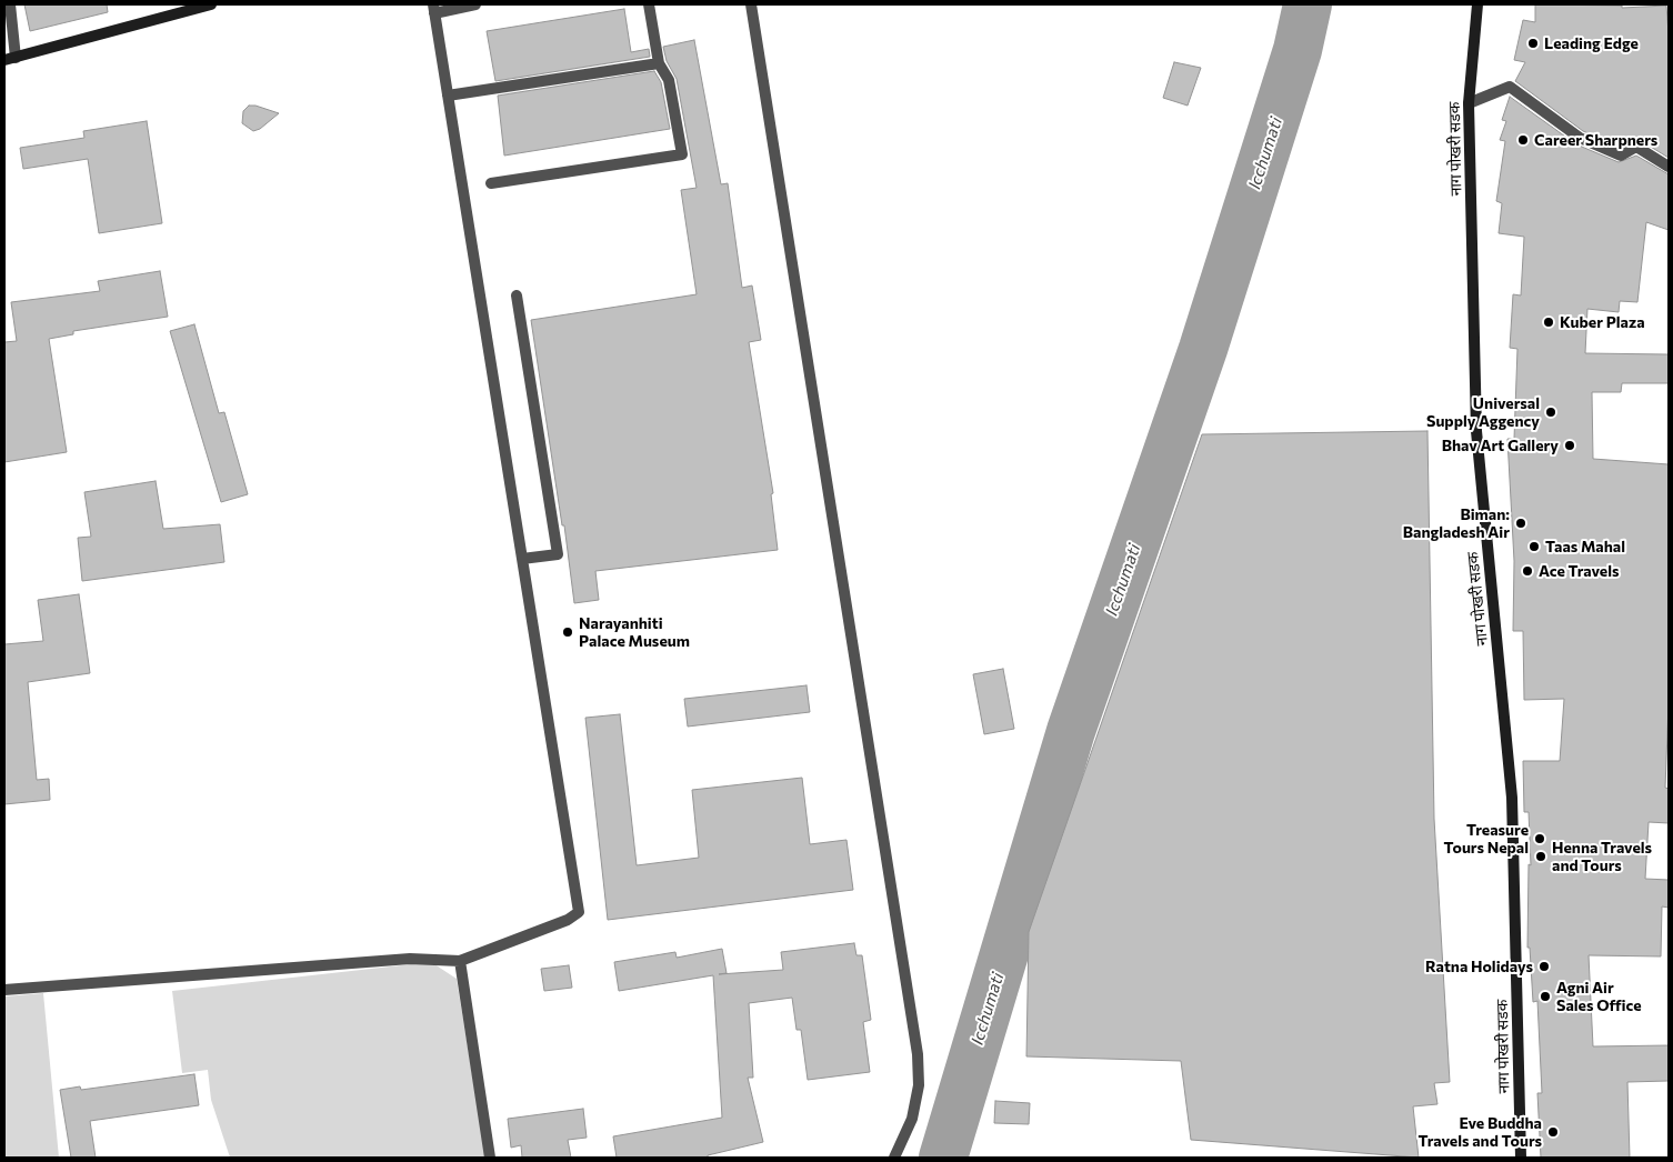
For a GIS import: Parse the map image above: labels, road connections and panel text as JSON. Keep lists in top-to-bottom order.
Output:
{
  "streets": {
    "main road": ["नाग पोखरी सडक"]
  },
  "water": ["Icchumati"],
  "places": [
    "Leading Edge",
    "Career Sharpners",
    "Kuber Plaza",
    "Universal Supply Aggency",
    "Bhav Art Gallery",
    "Biman: Bangladesh Air",
    "Taas Mahal",
    "Ace Travels",
    "Narayanhiti Palace Museum",
    "Treasure Tours Nepal",
    "Henna Travels and Tours",
    "Ratna Holidays",
    "Agni Air Sales Office",
    "Eve Buddha Travels and Tours"
  ]
}
